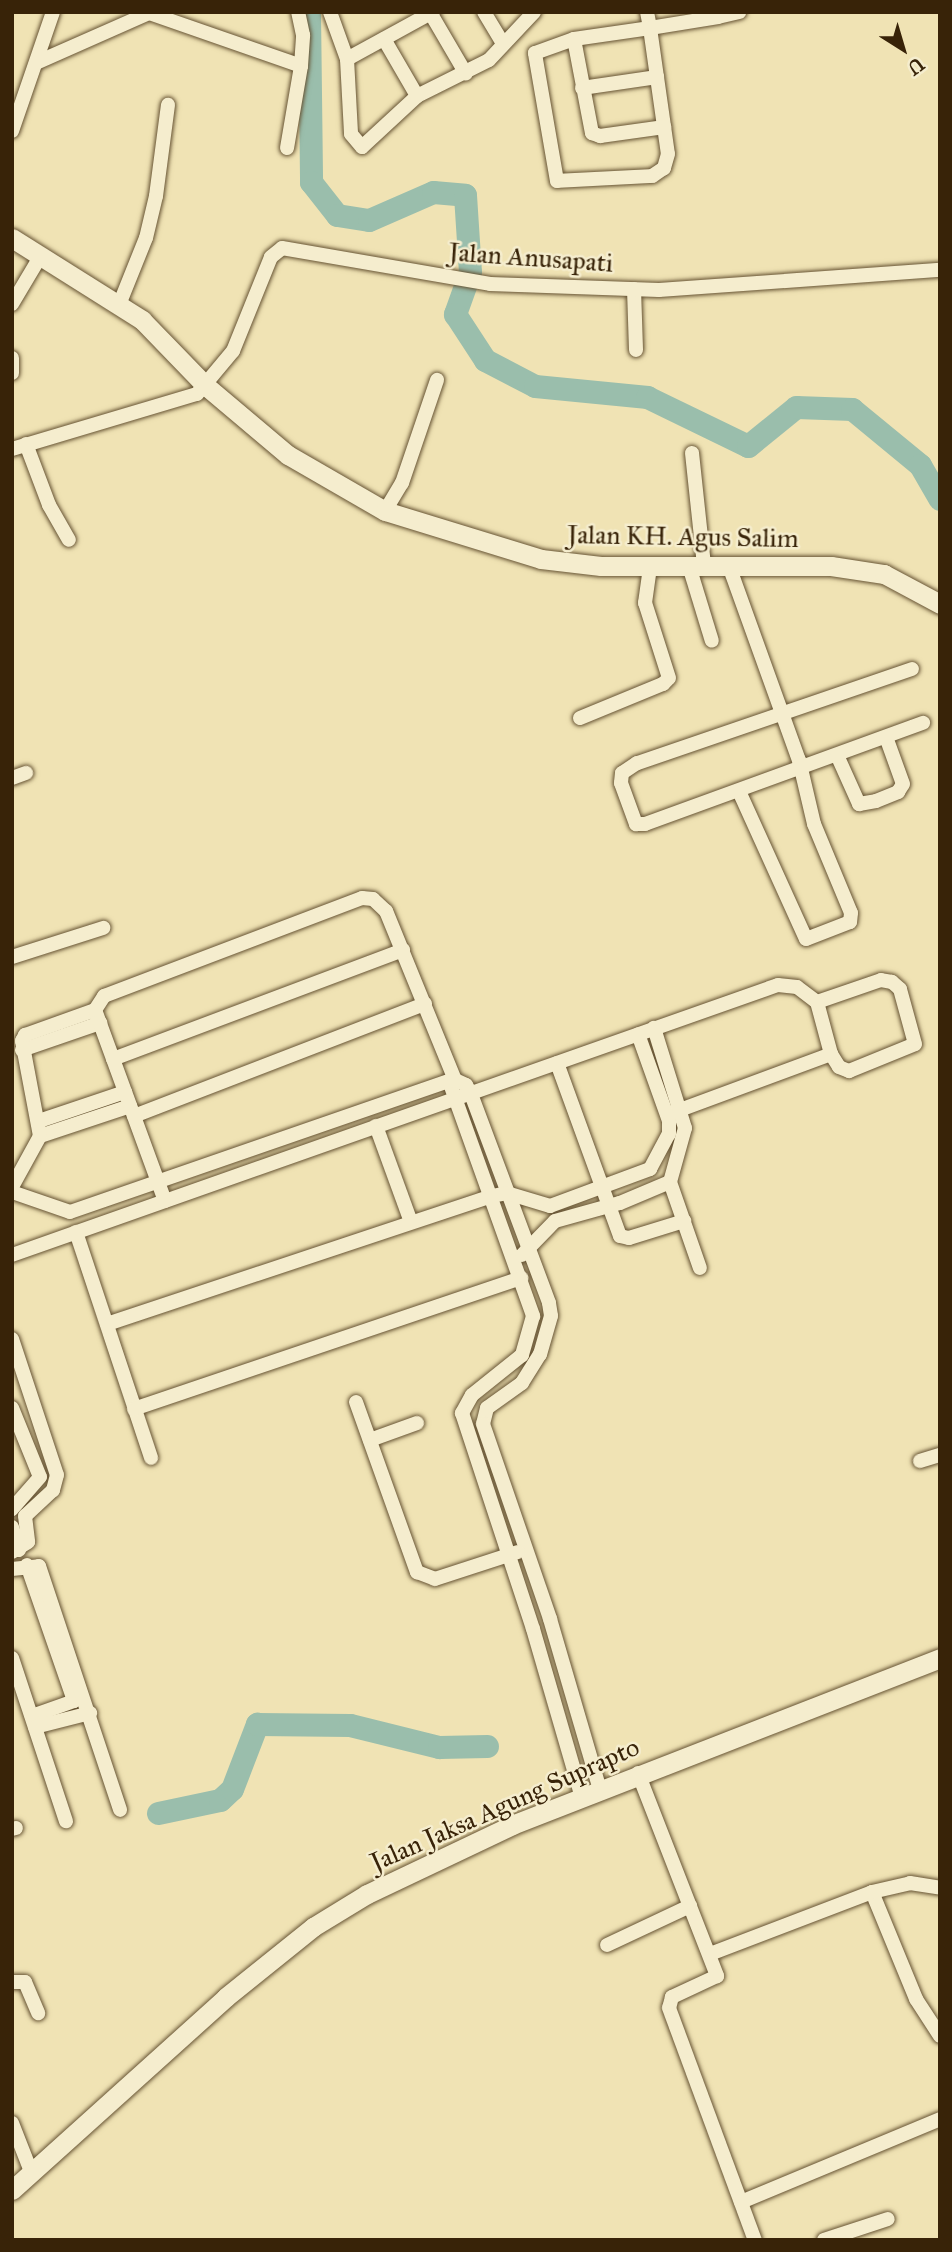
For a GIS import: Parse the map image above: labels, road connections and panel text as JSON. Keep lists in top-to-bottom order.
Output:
{
  "streets": {
    "main road": ["Jalan KH. Agus Salim", "Jalan Jaksa Agung Suprapto"],
    "street": ["Jalan Anusapati"]
  },
  "crossings": [
    ["Jalan Anusapati", "Jalan KH. Agus Salim"]
  ],
  "north": "bottom right"
}
